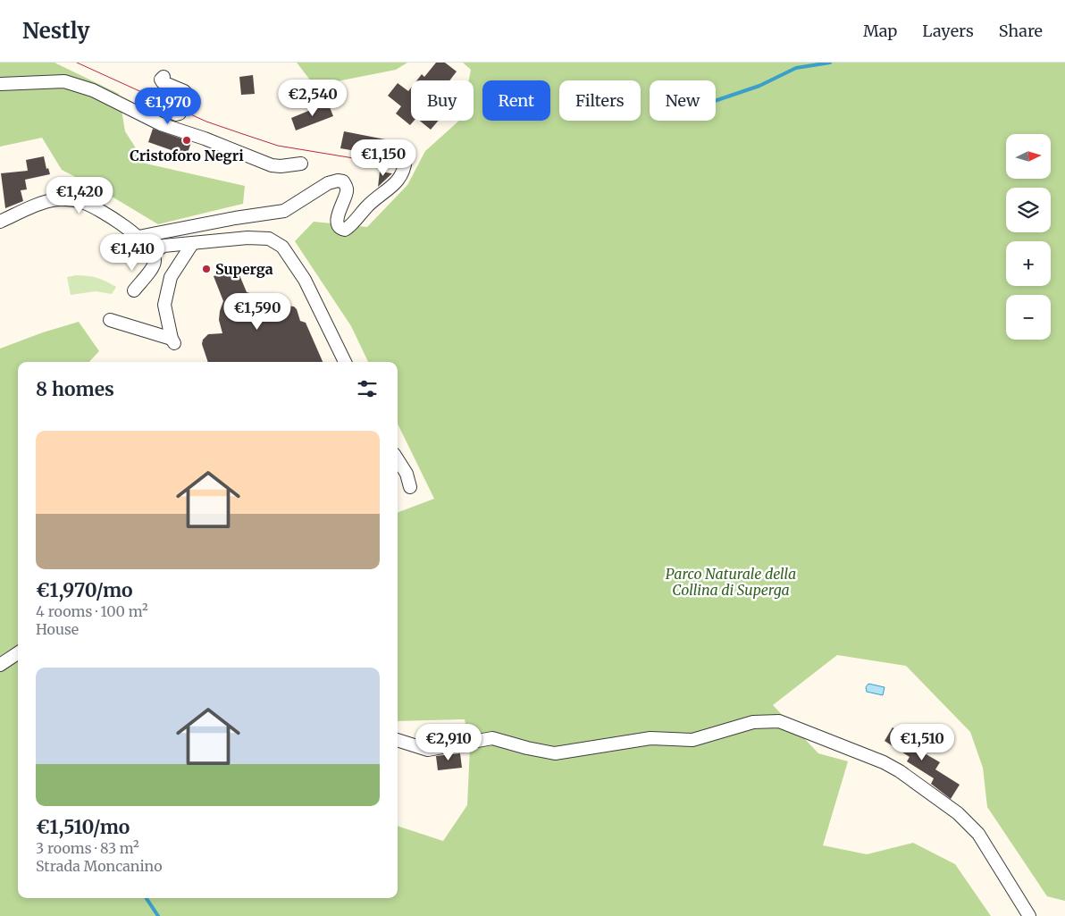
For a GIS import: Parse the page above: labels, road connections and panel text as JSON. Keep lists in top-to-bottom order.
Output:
{
  "parks": ["Parco Naturale della Collina di Superga"],
  "places": ["Cristoforo Negri", "Superga"],
  "north": "right",
  "page": {
    "header": "Nestly",
    "nav": ["Map", "Layers", "Share"],
    "price": [
      "€2,540",
      "€1,970",
      "€1,150",
      "€1,420",
      "€1,410",
      "€1,590",
      "€2,910",
      "€1,510"
    ],
    "chip": [
      "Buy",
      "Rent",
      "Filters",
      "New"
    ],
    "map_buttons": ["+", "−"],
    "heading": "8 homes",
    "list": [
      {
        "name": "€1,970/mo",
        "note": "4 rooms · 100 m² · House"
      },
      {
        "name": "€1,510/mo",
        "note": "3 rooms · 83 m² · Strada Moncanino"
      }
    ]
  }
}
